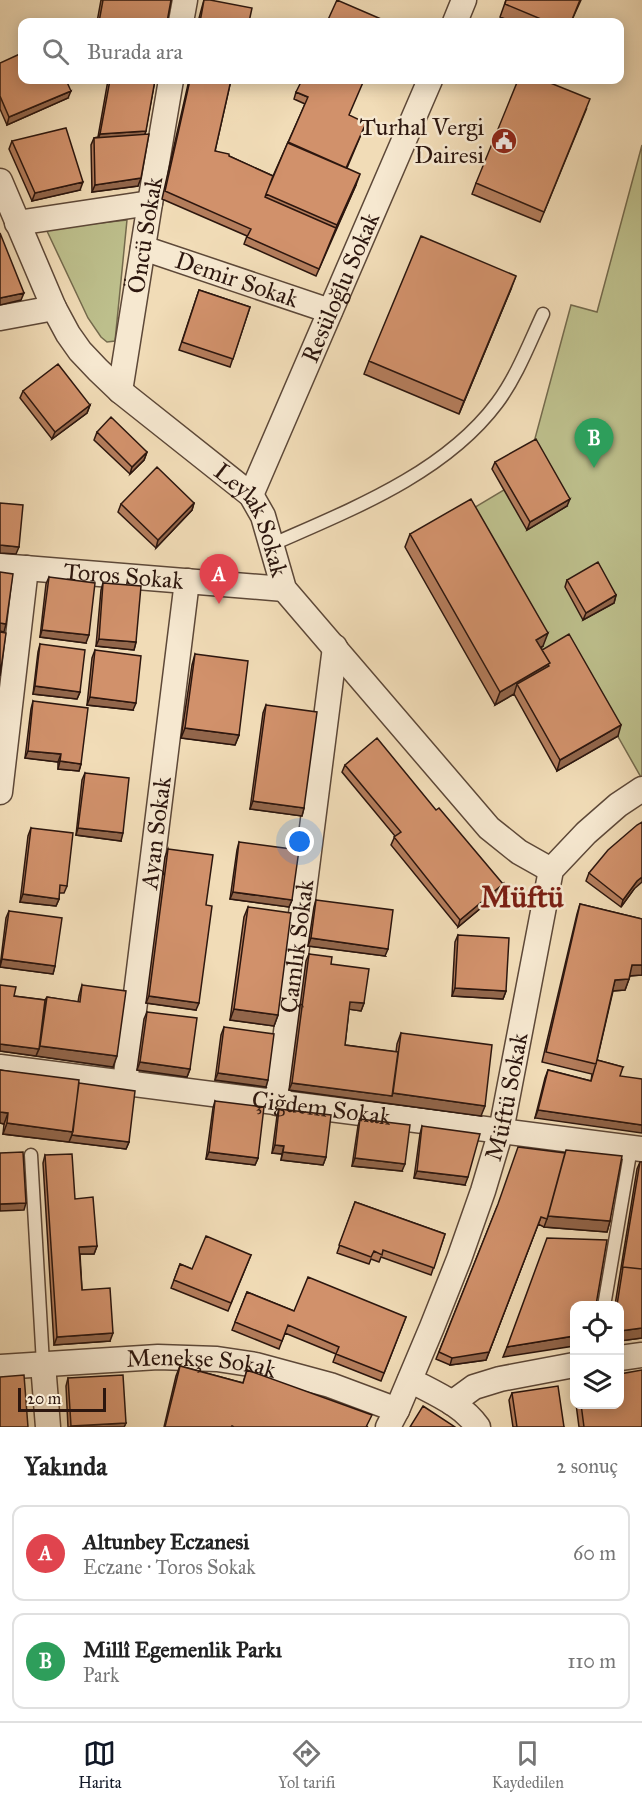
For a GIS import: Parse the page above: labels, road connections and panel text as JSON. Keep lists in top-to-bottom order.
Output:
{
  "streets": {
    "street": [
      "Öncü Sokak",
      "Demir Sokak",
      "Resüloğlu Sokak",
      "Leylak Sokak",
      "Toros Sokak",
      "Ayan Sokak",
      "Çamlık Sokak",
      "Müftü Sokak",
      "Çiğdem Sokak",
      "Menekşe Sokak"
    ]
  },
  "crossings": [
    ["Öncü Sokak", "Demir Sokak"],
    ["Öncü Sokak", "Leylak Sokak"],
    ["Demir Sokak", "Resüloğlu Sokak"],
    ["Resüloğlu Sokak", "Leylak Sokak"],
    ["Leylak Sokak", "Toros Sokak"],
    ["Leylak Sokak", "Çamlık Sokak"],
    ["Leylak Sokak", "Müftü Sokak"],
    ["Toros Sokak", "Ayan Sokak"],
    ["Ayan Sokak", "Çiğdem Sokak"],
    ["Çamlık Sokak", "Çiğdem Sokak"],
    ["Müftü Sokak", "Çiğdem Sokak"],
    ["Müftü Sokak", "Menekşe Sokak"]
  ],
  "districts": ["Müftü"],
  "places": {
    "public building": ["Turhal Vergi Dairesi"]
  },
  "scale_bar": "20 m",
  "page": {
    "search": "Burada ara",
    "pins": ["B", "A"],
    "scale": "20 m",
    "heading": ["Yakında", "2 sonuç"],
    "list": [
      {
        "mark": "A",
        "name": "Altunbey Eczanesi",
        "note": "Eczane · Toros Sokak",
        "value": "60 m"
      },
      {
        "mark": "B",
        "name": "Millî Egemenlik Parkı",
        "note": "Park",
        "value": "110 m"
      }
    ],
    "nav": ["Harita", "Yol tarifi", "Kaydedilen"]
  }
}
